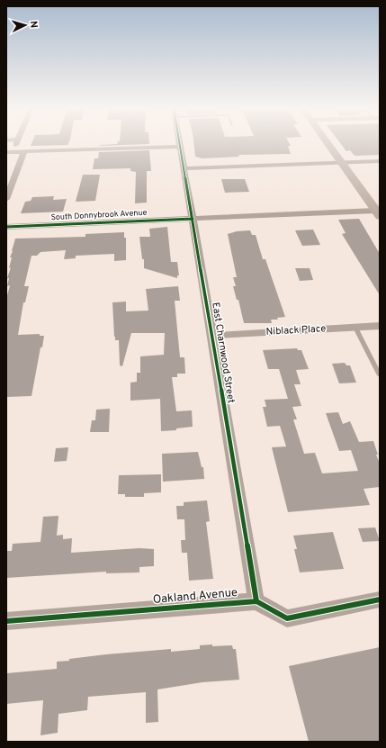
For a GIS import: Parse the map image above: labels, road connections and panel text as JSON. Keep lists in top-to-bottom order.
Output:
{
  "streets": {
    "street": [
      "South Donnybrook Avenue",
      "Niblack Place",
      "East Charnwood Street",
      "Oakland Avenue"
    ]
  },
  "crossings": [
    ["South Donnybrook Avenue", "East Charnwood Street"],
    ["Niblack Place", "East Charnwood Street"],
    ["East Charnwood Street", "Oakland Avenue"]
  ],
  "north": "right"
}
